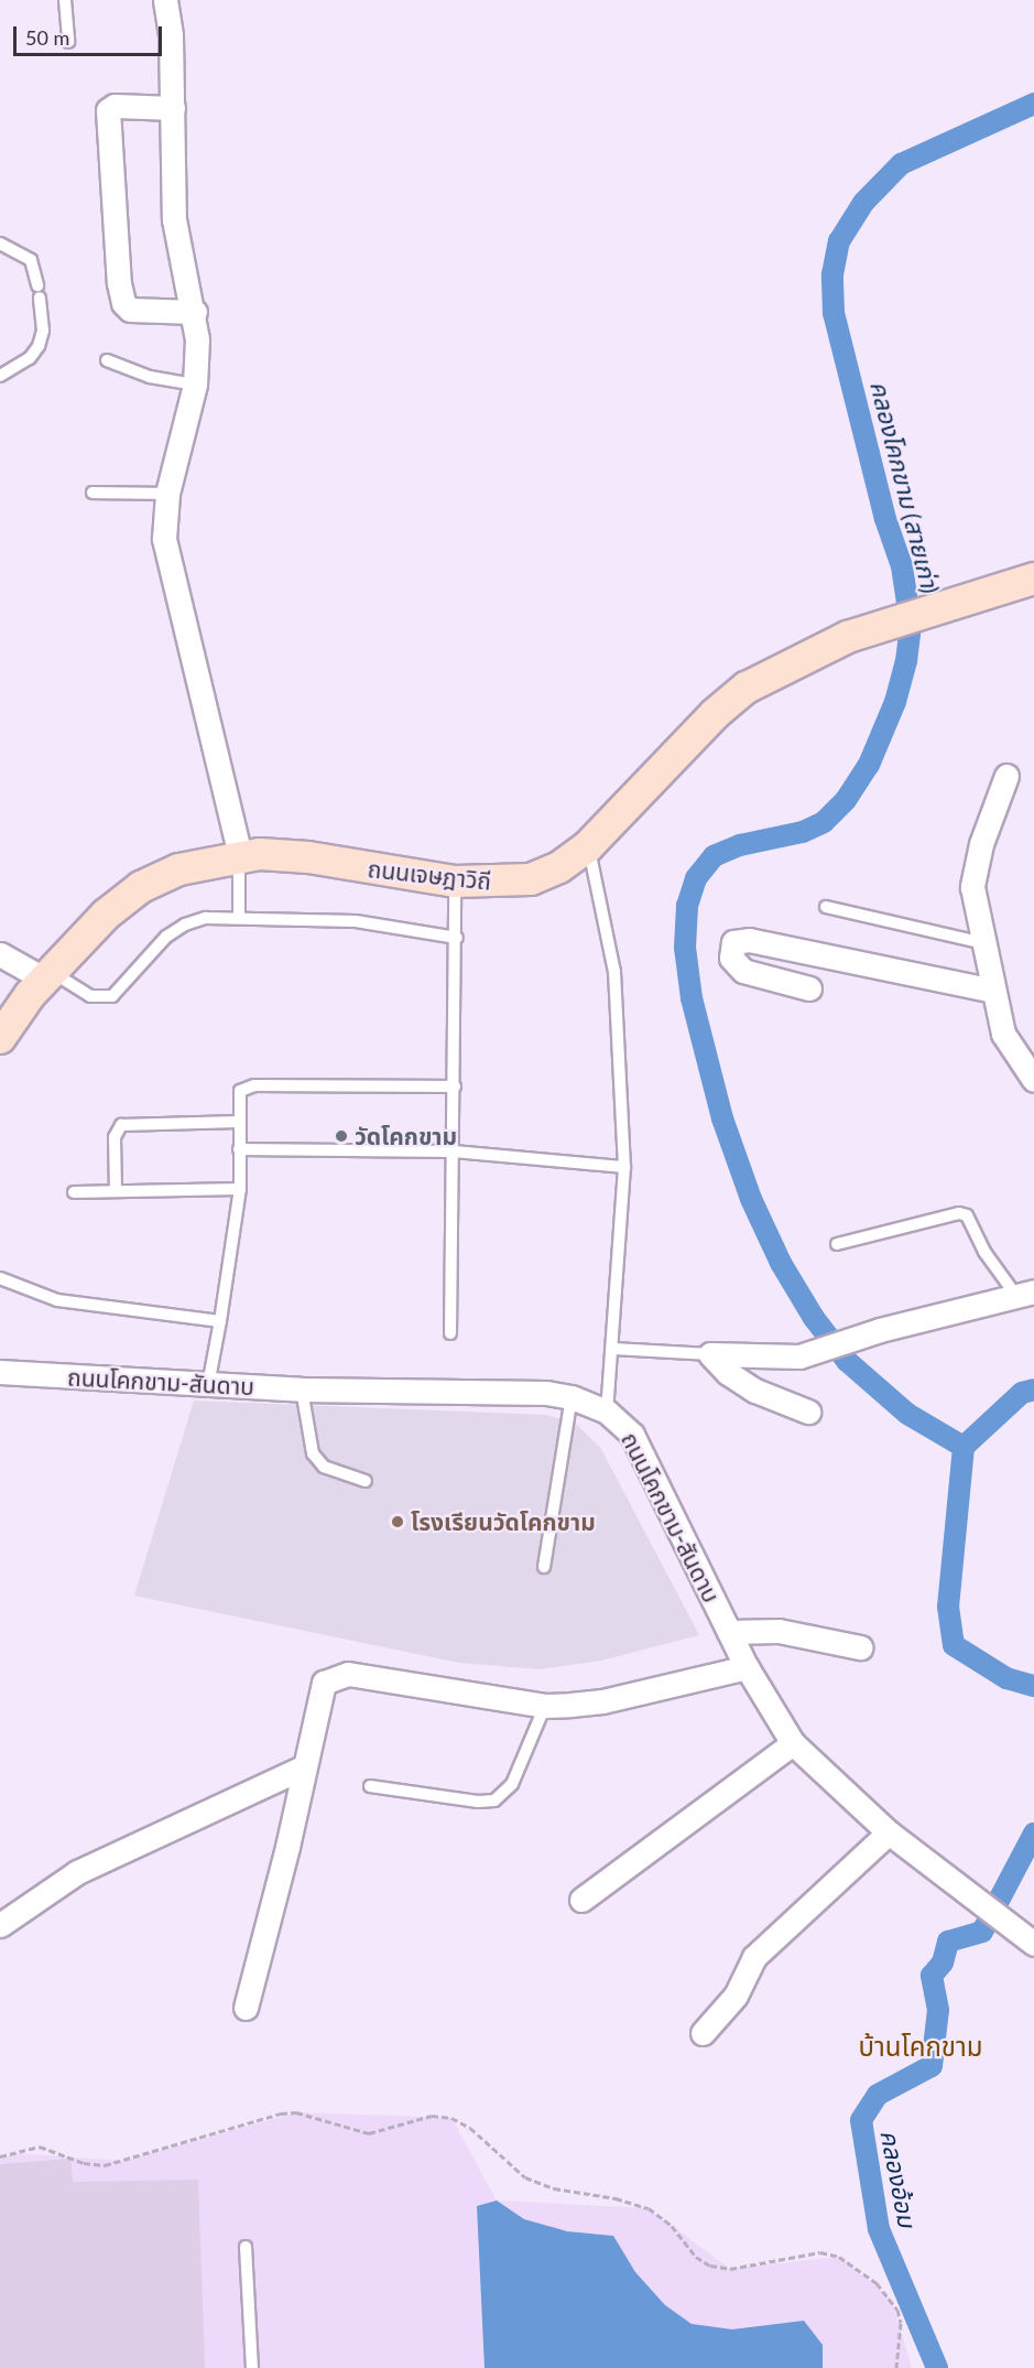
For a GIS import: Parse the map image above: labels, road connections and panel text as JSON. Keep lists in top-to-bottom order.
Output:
{
  "streets": {
    "street": ["ถนนเจษฎาวิถี", "ถนนโคกขาม-สันดาบ"]
  },
  "districts": ["บ้านโคกขาม"],
  "water": ["คลองโคกขาม (สายเก่า)", "คลองอ้อม"],
  "places": ["วัดโคกขาม", "โรงเรียนวัดโคกขาม"],
  "scale_bar": "50 m"
}
